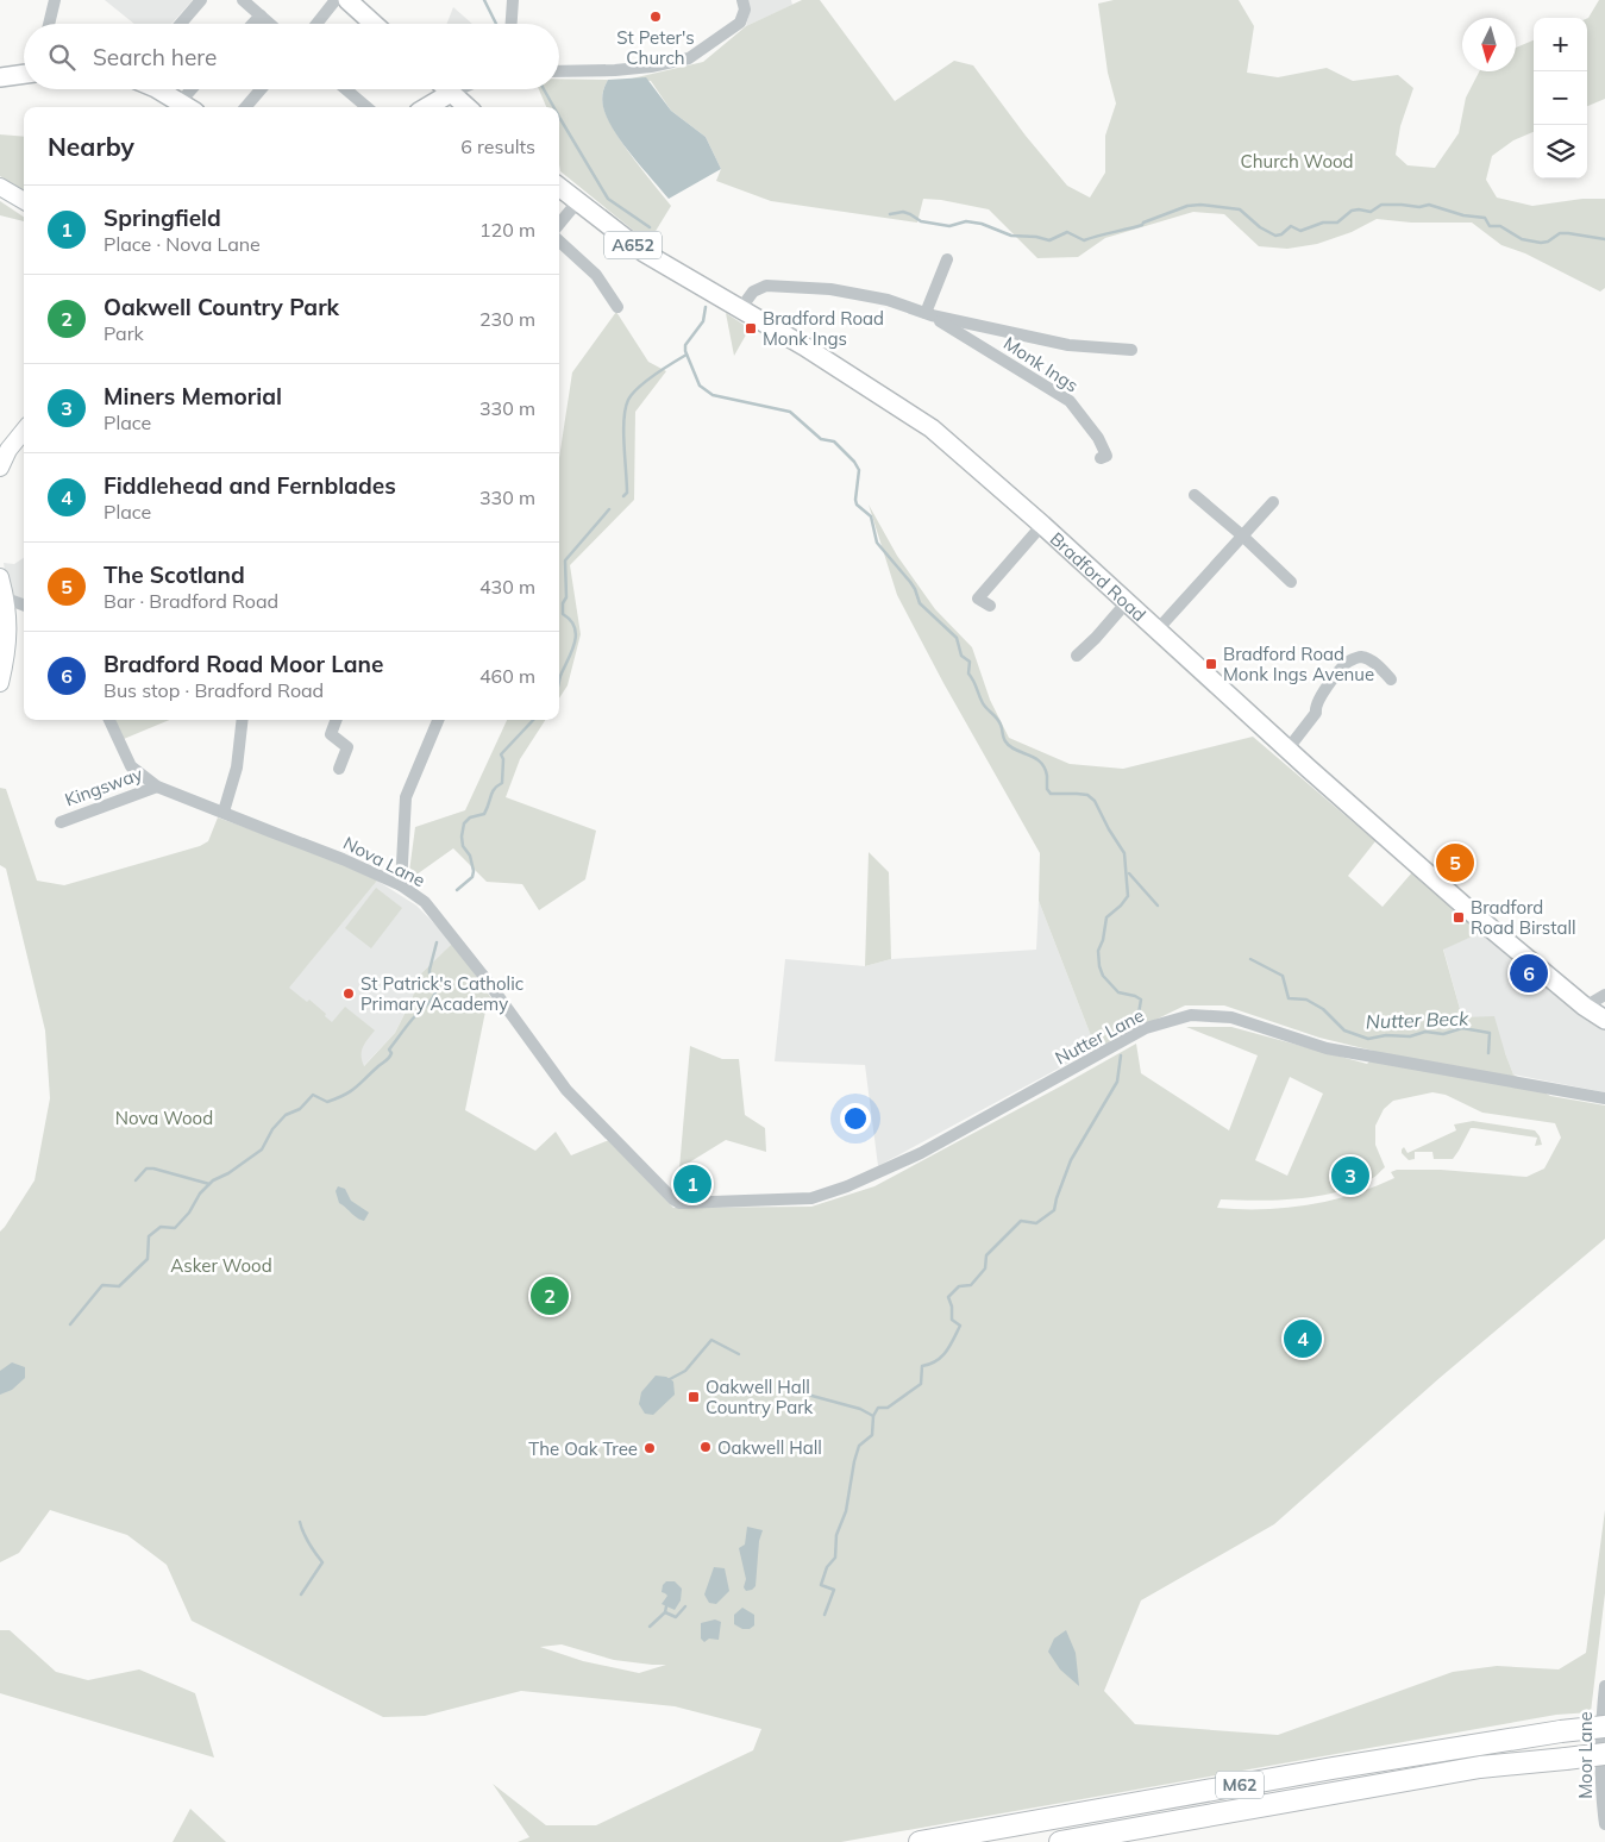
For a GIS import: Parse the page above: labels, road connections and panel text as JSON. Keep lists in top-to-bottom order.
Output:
{
  "streets": {
    "highway": ["M62"],
    "main road": ["A652", "Bradford Road"],
    "street": [
      "Monk Ings",
      "Kingsway",
      "Nova Lane",
      "Nutter Lane",
      "Moor Lane"
    ]
  },
  "crossings": [
    ["Monk Ings", "Bradford Road"],
    ["Kingsway", "Nova Lane"],
    ["Nova Lane", "Nutter Lane"]
  ],
  "water": ["Nutter Beck"],
  "parks": ["Church Wood", "Nova Wood", "Asker Wood"],
  "places": {
    "other": [
      "St Peter's Church",
      "St Patrick's Catholic Primary Academy",
      "Oakwell Hall",
      "The Oak Tree"
    ],
    "transit": [
      "Bradford Road Monk Ings",
      "Bradford Road Monk Ings Avenue",
      "Bradford Road Birstall",
      "Oakwell Hall Country Park"
    ]
  },
  "north": "bottom",
  "page": {
    "map_buttons": ["+", "−"],
    "search": "Search here",
    "heading": ["Nearby", "6 results"],
    "list": [
      {
        "mark": "1",
        "name": "Springfield",
        "note": "Place · Nova Lane",
        "value": "120 m"
      },
      {
        "mark": "2",
        "name": "Oakwell Country Park",
        "note": "Park",
        "value": "230 m"
      },
      {
        "mark": "3",
        "name": "Miners Memorial",
        "note": "Place",
        "value": "330 m"
      },
      {
        "mark": "4",
        "name": "Fiddlehead and Fernblades",
        "note": "Place",
        "value": "330 m"
      },
      {
        "mark": "5",
        "name": "The Scotland",
        "note": "Bar · Bradford Road",
        "value": "430 m"
      },
      {
        "mark": "6",
        "name": "Bradford Road Moor Lane",
        "note": "Bus stop · Bradford Road",
        "value": "460 m"
      }
    ],
    "pins": [
      "5",
      "6",
      "3",
      "1",
      "2",
      "4"
    ]
  }
}
